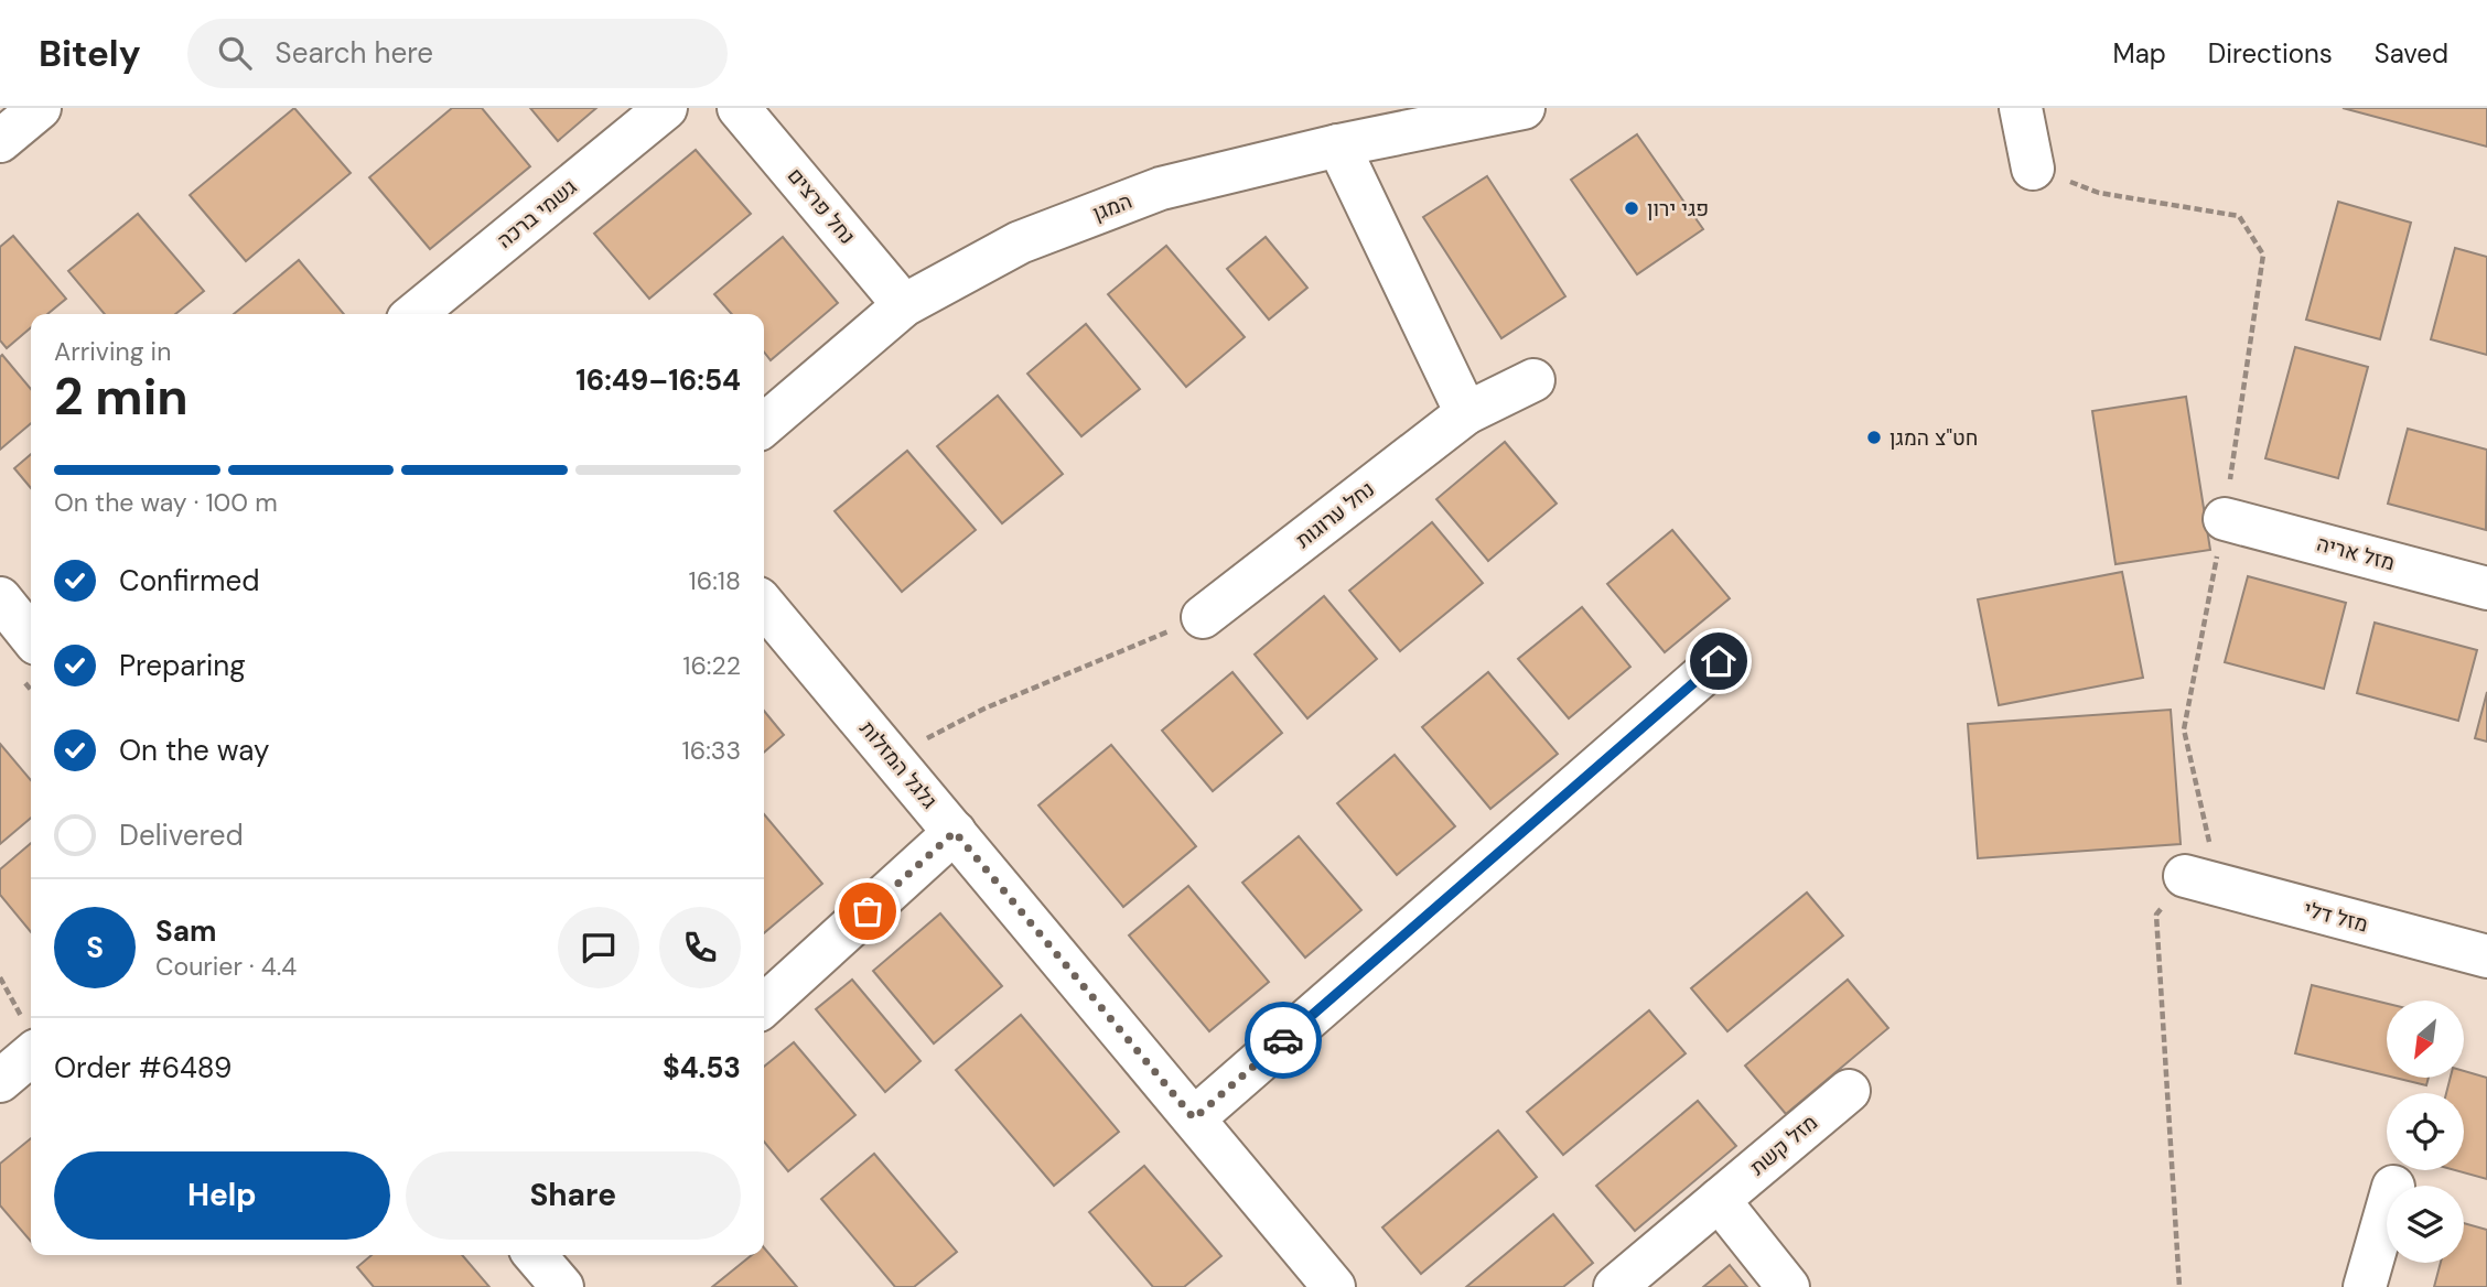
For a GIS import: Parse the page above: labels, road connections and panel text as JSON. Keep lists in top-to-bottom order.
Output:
{
  "streets": {
    "street": [
      "נחל פרצים",
      "המגן",
      "גשמי ברכה",
      "נחל ערוגות",
      "מזל אריה",
      "גלגל המזלות",
      "מזל דלי",
      "מזל קשת"
    ]
  },
  "crossings": [
    ["נחל פרצים", "המגן"]
  ],
  "places": ["פגי ירון", "חט\"צ המגן"],
  "north": "bottom left",
  "page": {
    "header": "Bitely",
    "search": "Search here",
    "nav": ["Map", "Directions", "Saved"],
    "heading": ["2 min", "Arriving in", "16:49–16:54"],
    "panel": [
      "Sam",
      "Courier · 4.4",
      "Order #6489",
      "$4.53"
    ],
    "bar": "On the way · 100 m",
    "list": [
      ["Confirmed", "16:18"],
      ["Preparing", "16:22"],
      ["On the way", "16:33"],
      "Delivered"
    ],
    "round": "S",
    "buttons": ["Help", "Share"]
  }
}
